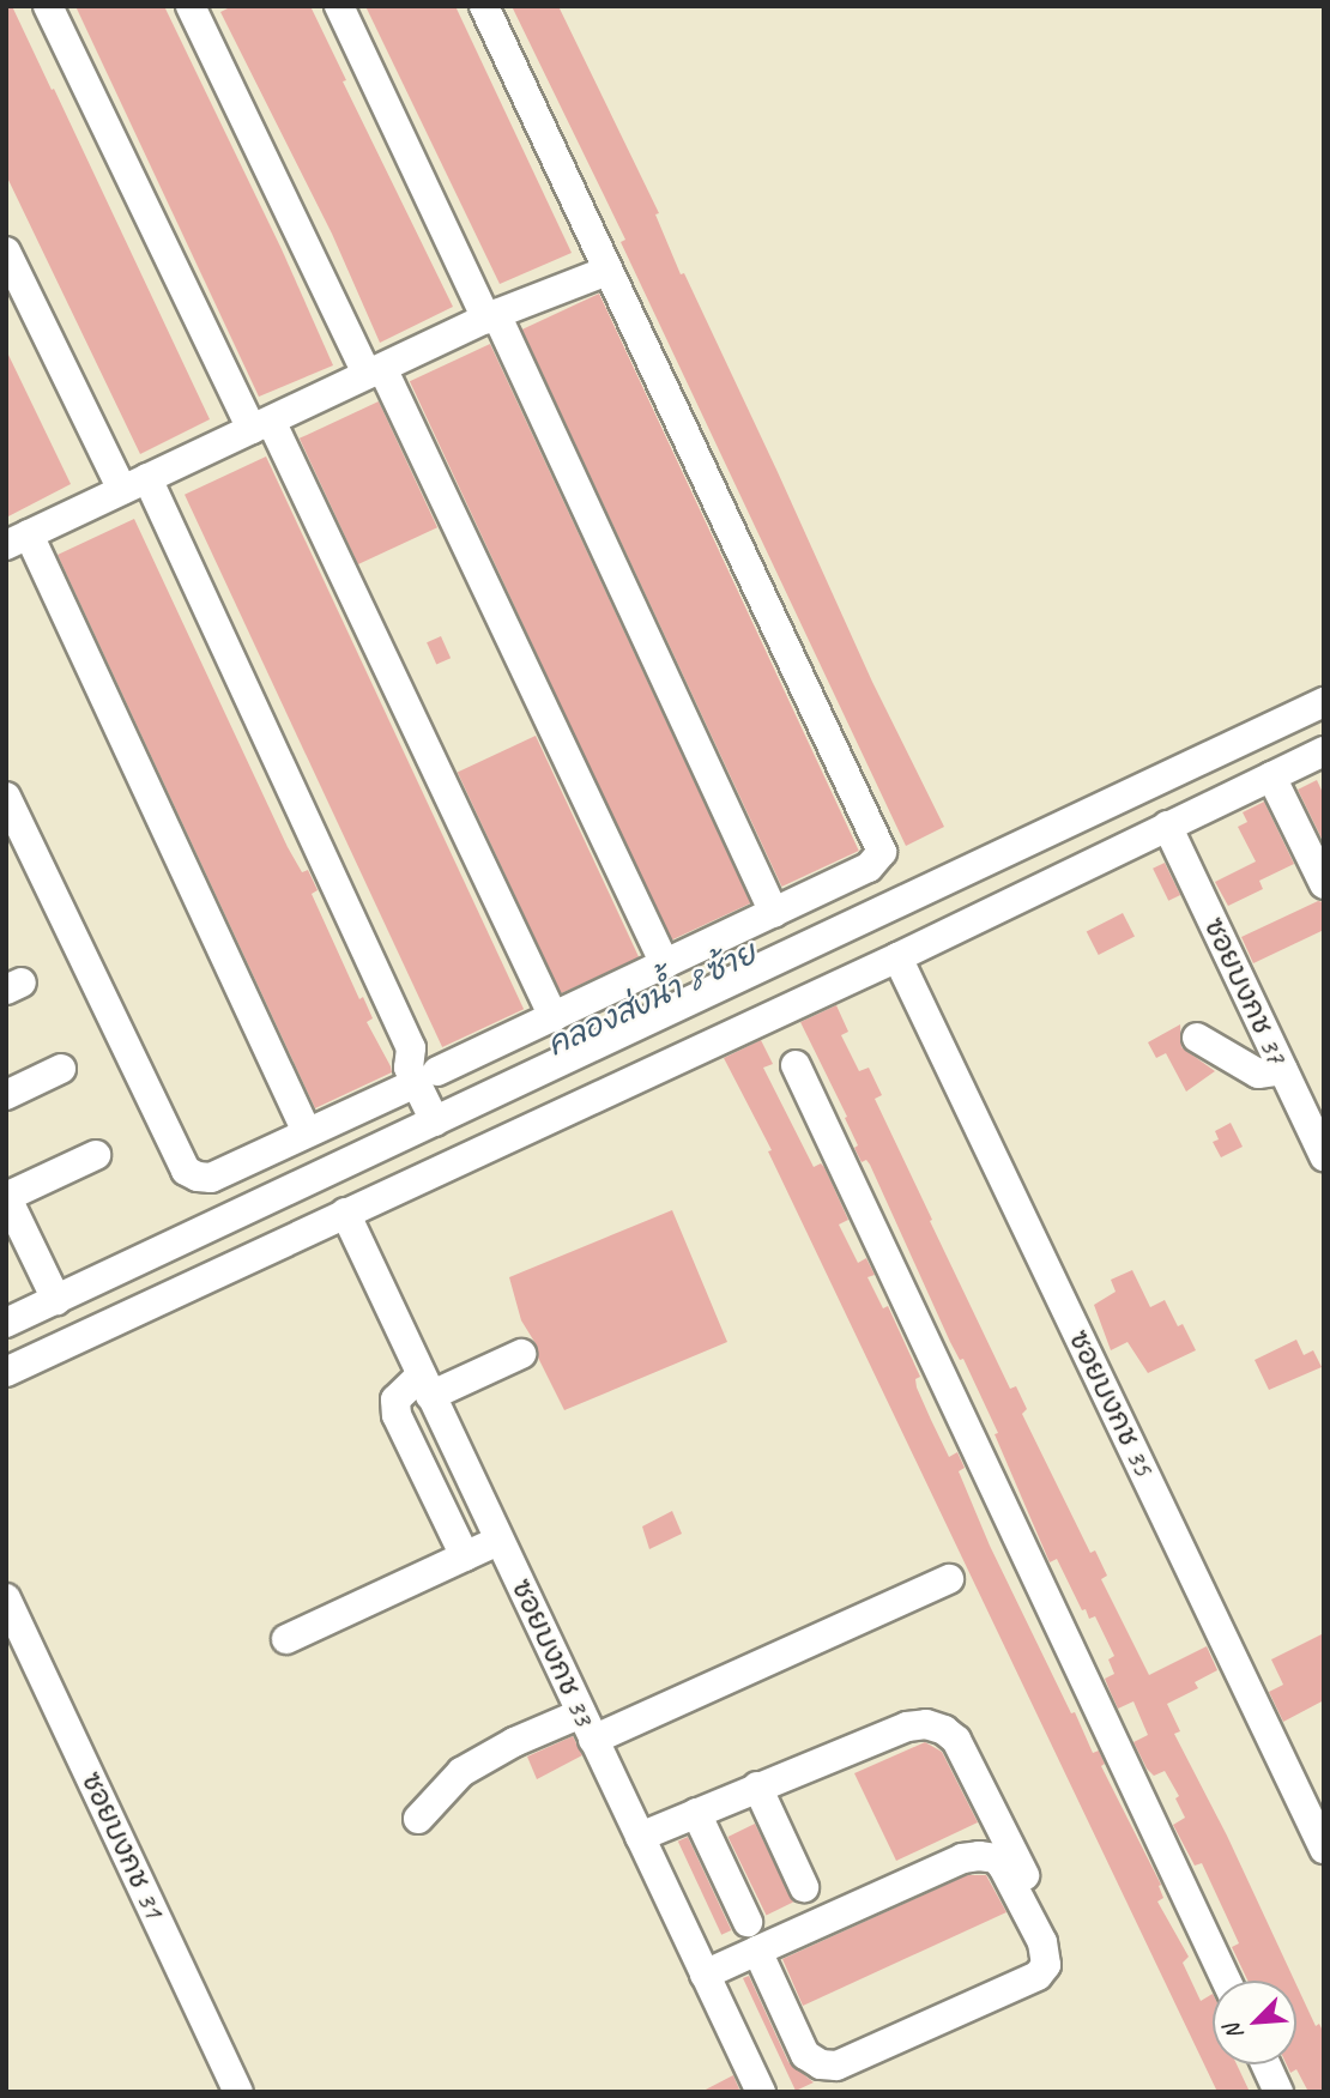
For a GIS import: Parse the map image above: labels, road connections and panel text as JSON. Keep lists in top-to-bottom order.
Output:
{
  "streets": {
    "street": [
      "ซอยบงกช 37",
      "ซอยบงกช 35",
      "ซอยบงกช 33",
      "ซอยบงกช 31"
    ]
  },
  "water": ["คลองส่งน้ำ 8 ซ้าย"],
  "north": "bottom left"
}
